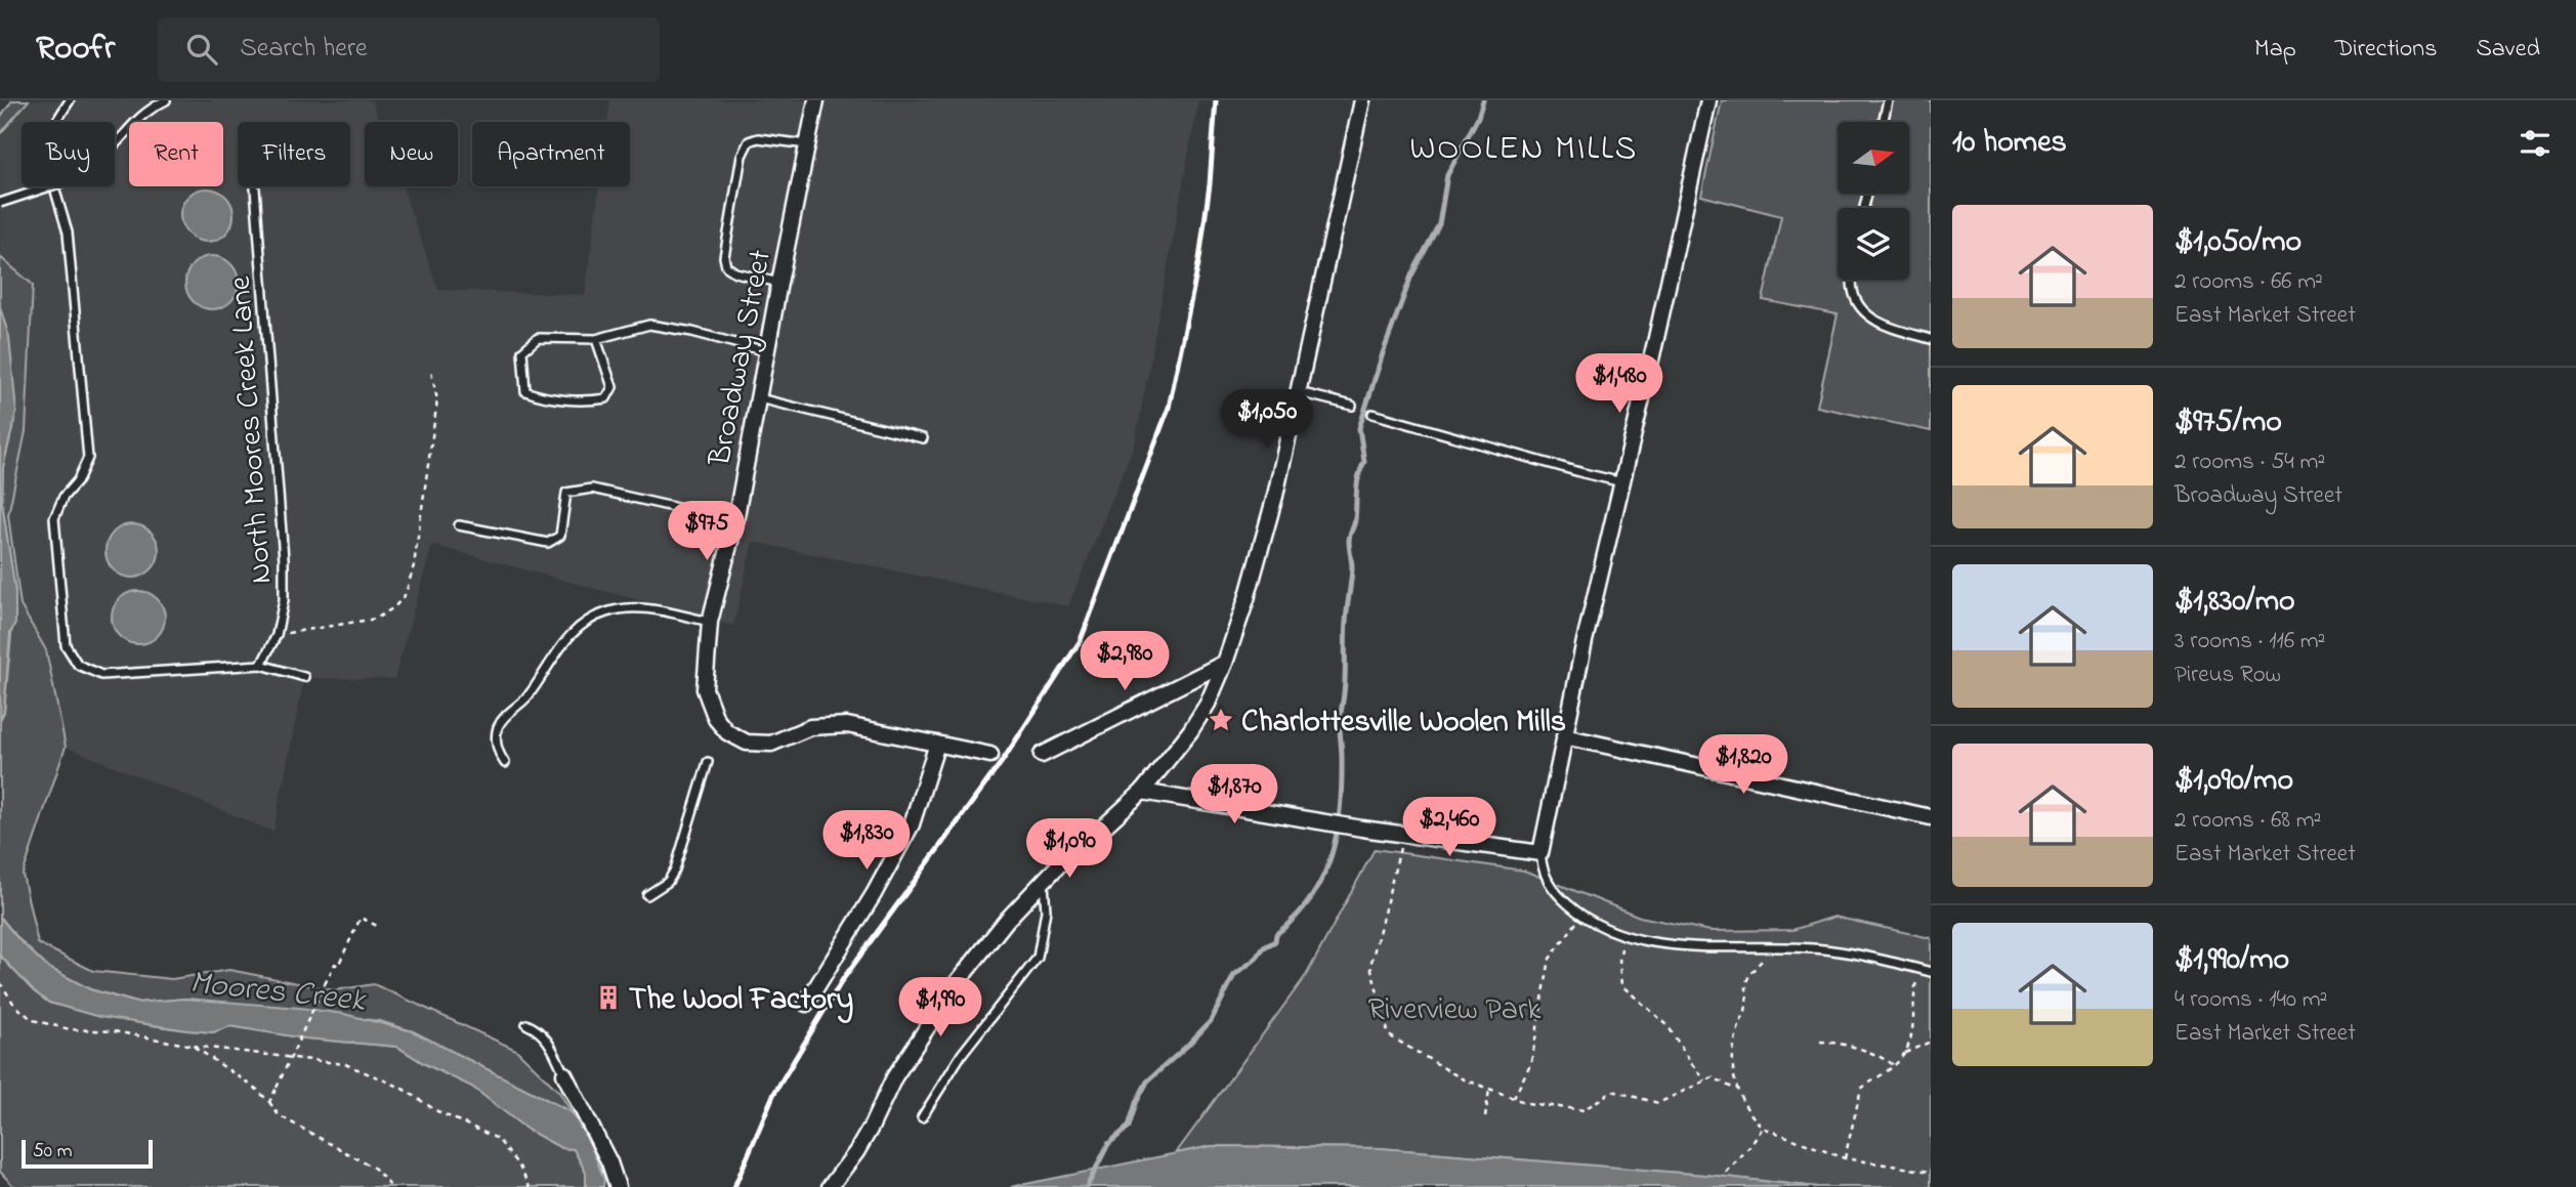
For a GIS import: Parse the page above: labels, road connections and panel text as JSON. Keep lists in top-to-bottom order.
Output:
{
  "streets": {
    "street": ["Broadway Street"],
    "lane": ["North Moores Creek Lane"]
  },
  "districts": ["WOOLEN MILLS"],
  "water": ["Moores Creek"],
  "parks": ["Riverview Park"],
  "places": {
    "place": ["Charlottesville Woolen Mills"],
    "building": ["The Wool Factory"]
  },
  "scale_bar": "50 m",
  "north": "right",
  "page": {
    "header": "Roofr",
    "search": "Search here",
    "nav": ["Map", "Directions", "Saved"],
    "heading": "10 homes",
    "chip": [
      "Buy",
      "Rent",
      "Filters",
      "New",
      "Apartment"
    ],
    "list": [
      {
        "name": "$1,050/mo",
        "note": "2 rooms · 66 m² · East Market Street"
      },
      {
        "name": "$975/mo",
        "note": "2 rooms · 54 m² · Broadway Street"
      },
      {
        "name": "$1,830/mo",
        "note": "3 rooms · 116 m² · Pireus Row"
      },
      {
        "name": "$1,090/mo",
        "note": "2 rooms · 68 m² · East Market Street"
      },
      {
        "name": "$1,990/mo",
        "note": "4 rooms · 140 m² · East Market Street"
      }
    ],
    "price": [
      "$1,480",
      "$1,050",
      "$975",
      "$2,980",
      "$1,820",
      "$1,870",
      "$2,460",
      "$1,830",
      "$1,090",
      "$1,990"
    ],
    "scale": "50 m"
  }
}
